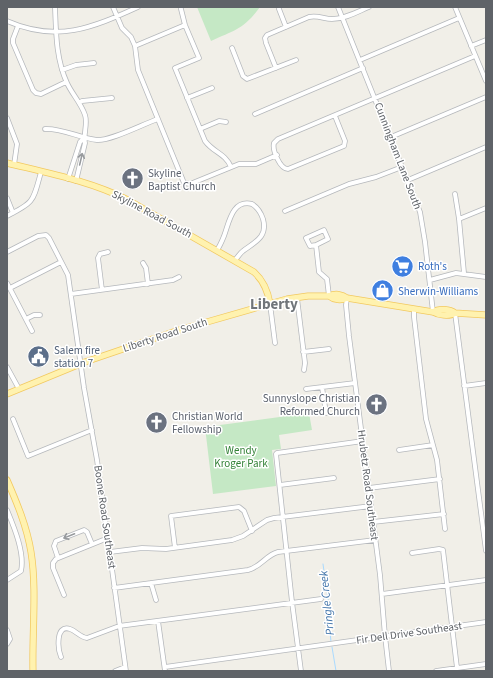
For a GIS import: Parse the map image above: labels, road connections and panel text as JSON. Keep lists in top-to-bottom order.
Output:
{
  "streets": {
    "main road": ["Skyline Road South", "Liberty Road South"],
    "street": [
      "Cunningham Lane South",
      "Hrubetz Road Southeast",
      "Boone Road Southeast",
      "Fir Dell Drive Southeast"
    ]
  },
  "crossings": [
    ["Cunningham Lane South", "Liberty Road South"],
    ["Skyline Road South", "Liberty Road South"],
    ["Liberty Road South", "Hrubetz Road Southeast"],
    ["Liberty Road South", "Boone Road Southeast"],
    ["Hrubetz Road Southeast", "Fir Dell Drive Southeast"]
  ],
  "districts": ["Liberty"],
  "water": ["Pringle Creek"],
  "parks": ["Wendy Kroger Park"],
  "places": {
    "church": ["Skyline Baptist Church", "Sunnyslope Christian Reformed Church", "Christian World Fellowship"],
    "supermarket": ["Roth's"],
    "shop": ["Sherwin-Williams"],
    "public building": ["Salem fire station 7"]
  }
}
